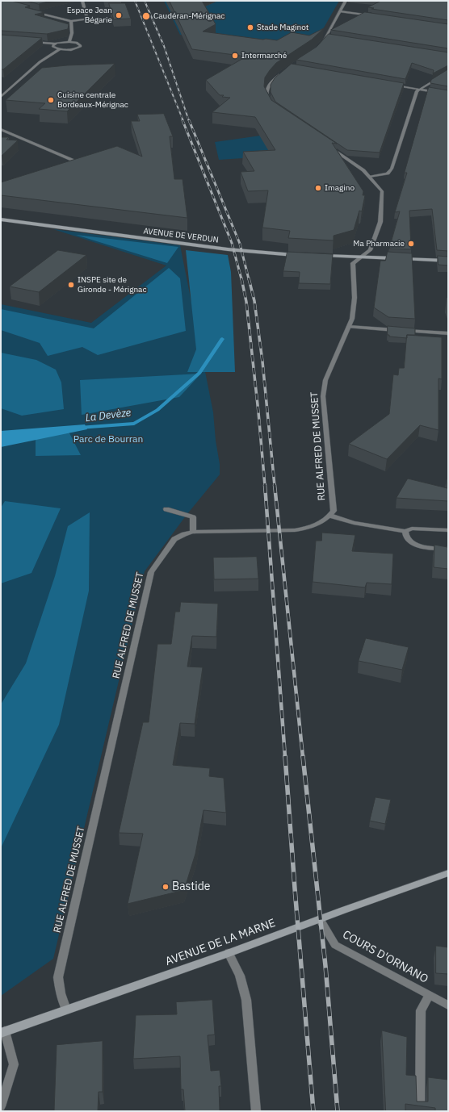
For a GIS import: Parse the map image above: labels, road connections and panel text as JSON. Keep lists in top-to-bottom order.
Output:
{
  "streets": {
    "main road": ["AVENUE DE VERDUN", "AVENUE DE LA MARNE"],
    "street": ["RUE ALFRED DE MUSSET", "COURS D'ORNANO"]
  },
  "crossings": [
    ["RUE ALFRED DE MUSSET", "AVENUE DE LA MARNE"],
    ["AVENUE DE LA MARNE", "COURS D'ORNANO"]
  ],
  "water": ["La Devèze"],
  "parks": ["Parc de Bourran"],
  "places": [
    "Espace Jean Bégarie",
    "Caudéran-Mérignac",
    "Stade Maginot",
    "Intermarché",
    "Cuisine centrale Bordeaux-Mérignac",
    "Imagino",
    "Ma Pharmacie",
    "INSPE site de Gironde - Mérignac",
    "Bastide"
  ]
}
